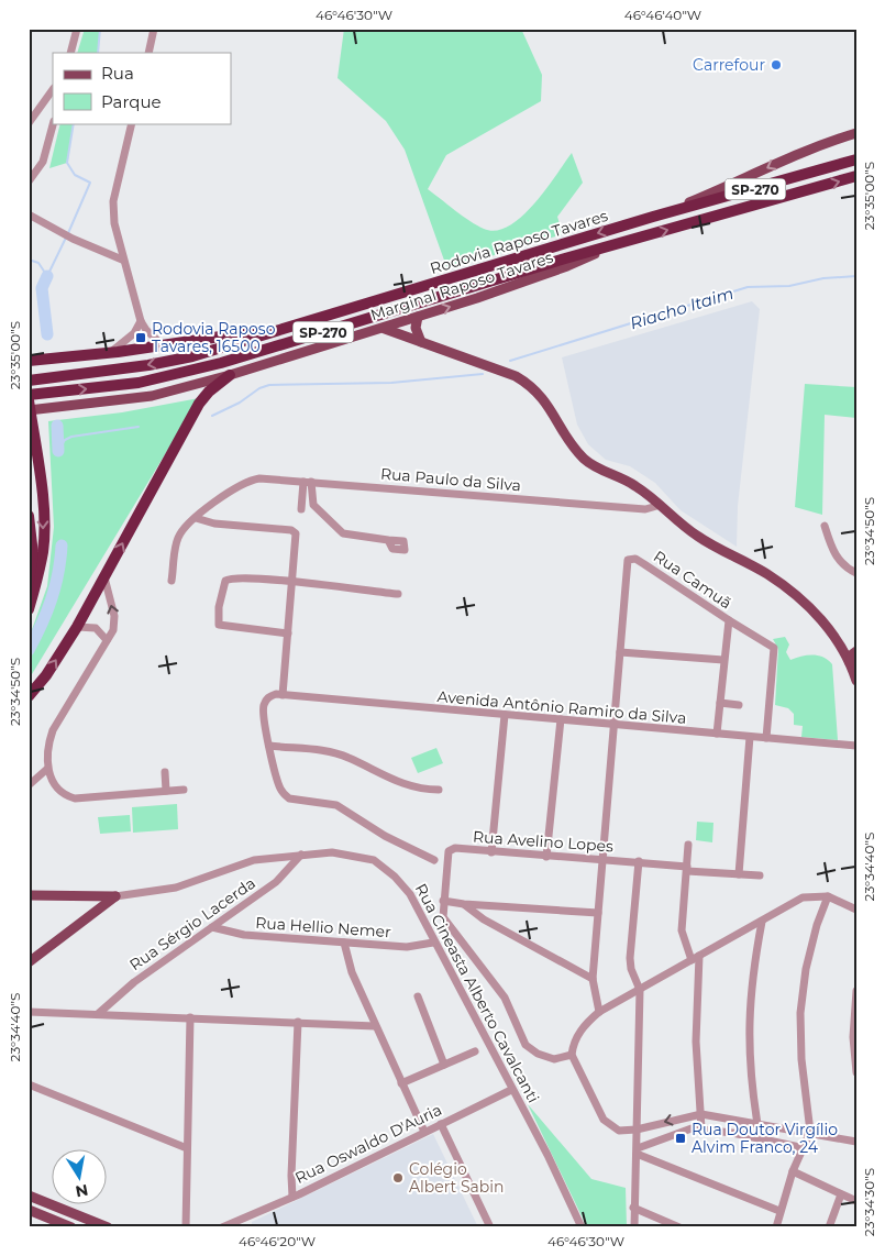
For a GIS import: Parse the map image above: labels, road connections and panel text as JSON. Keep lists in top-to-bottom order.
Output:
{
  "streets": {
    "highway": ["SP-270", "Rodovia Raposo Tavares"],
    "main road": ["Marginal Raposo Tavares", "Rua Cineasta Alberto Cavalcanti"],
    "street": [
      "Rua Paulo da Silva",
      "Rua Camuã",
      "Avenida Antônio Ramiro da Silva",
      "Rua Avelino Lopes",
      "Rua Sérgio Lacerda",
      "Rua Hellio Nemer",
      "Rua Oswaldo D'Auria"
    ]
  },
  "crossings": [
    ["Rodovia Raposo Tavares", "Marginal Raposo Tavares"],
    ["Rua Camuã", "Avenida Antônio Ramiro da Silva"],
    ["Rua Sérgio Lacerda", "Rua Hellio Nemer"],
    ["Rua Sérgio Lacerda", "Rua Cineasta Alberto Cavalcanti"],
    ["Rua Hellio Nemer", "Rua Cineasta Alberto Cavalcanti"],
    ["Rua Cineasta Alberto Cavalcanti", "Rua Oswaldo D'Auria"]
  ],
  "water": ["Riacho Itaim"],
  "places": {
    "other": ["Carrefour", "Colégio Albert Sabin"],
    "transit": ["Rodovia Raposo Tavares, 16500", "Rua Doutor Virgílio Alvim Franco, 24"]
  },
  "legend": ["Rua", "Parque"],
  "north": "bottom",
  "coordinates": [
    "46°46'30\"W",
    "46°46'40\"W",
    "23°35'00\"S",
    "23°34'50\"S",
    "23°34'40\"S",
    "23°34'30\"S",
    "46°46'20\"W"
  ]
}
